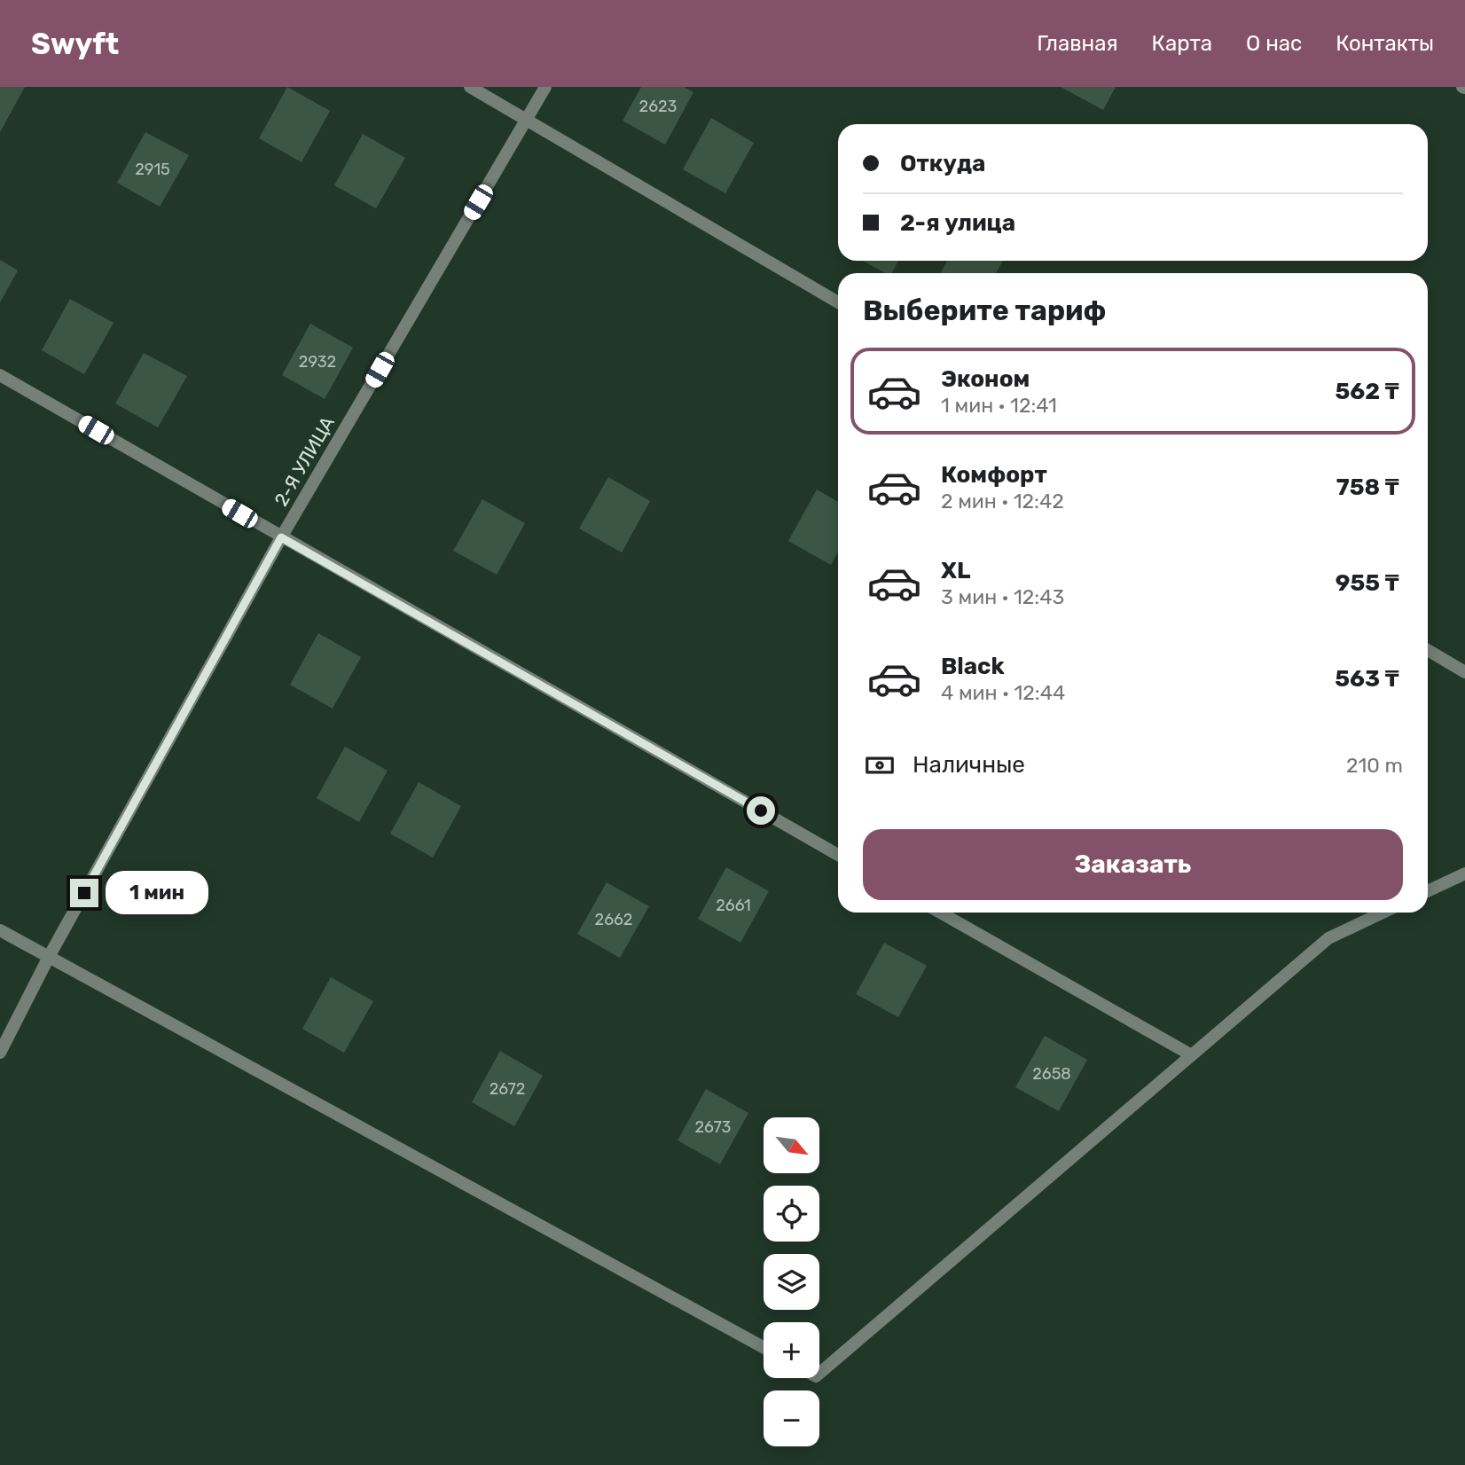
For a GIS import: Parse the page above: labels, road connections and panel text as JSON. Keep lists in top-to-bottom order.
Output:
{
  "streets": {
    "street": ["2-Я УЛИЦА"]
  },
  "house_numbers": [
    "2623",
    "2915",
    "2932",
    "2661",
    "2662",
    "2658",
    "2672",
    "2673"
  ],
  "north": "bottom right",
  "page": {
    "header": "Swyft",
    "nav": [
      "Главная",
      "Карта",
      "О нас",
      "Контакты"
    ],
    "banner": ["Откуда", "2-я улица"],
    "heading": "Выберите тариф",
    "list": [
      {
        "name": "Эконом",
        "note": "1 мин · 12:41",
        "value": "562 ₸"
      },
      {
        "name": "Комфорт",
        "note": "2 мин · 12:42",
        "value": "758 ₸"
      },
      {
        "name": "XL",
        "note": "3 мин · 12:43",
        "value": "955 ₸"
      },
      {
        "name": "Black",
        "note": "4 мин · 12:44",
        "value": "563 ₸"
      }
    ],
    "pay": ["Наличные", "210 m"],
    "buttons": "Заказать",
    "bubble": "1 мин",
    "map_buttons": ["+", "−"]
  }
}
